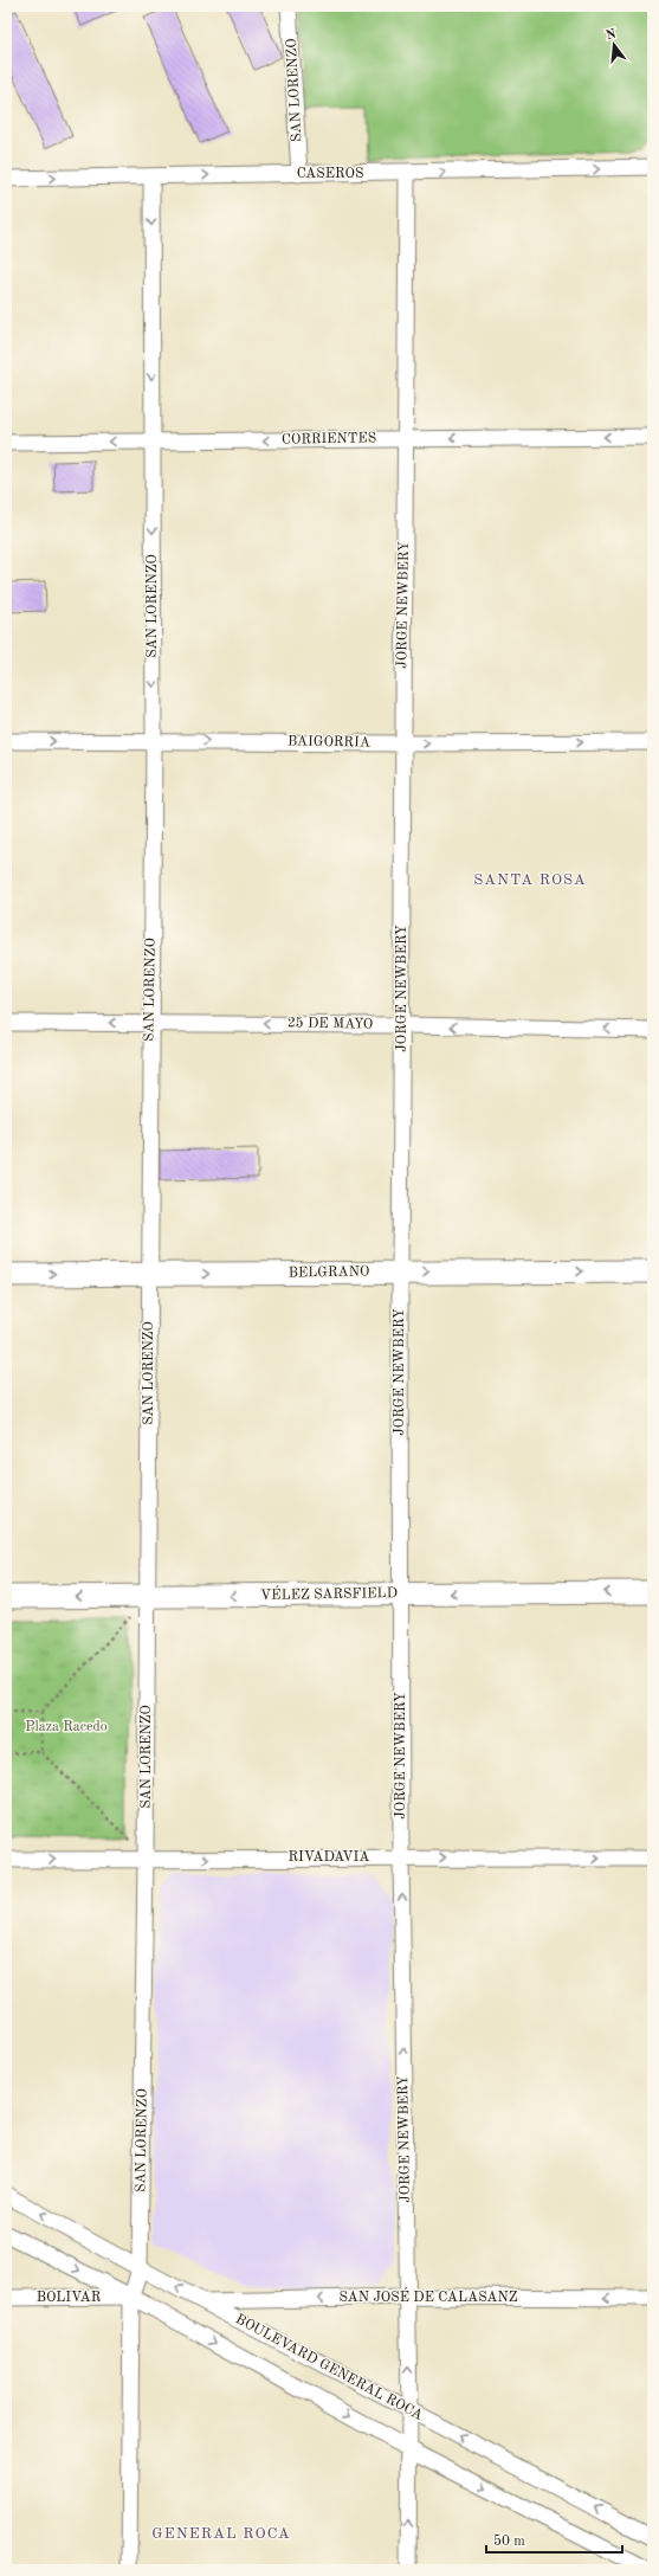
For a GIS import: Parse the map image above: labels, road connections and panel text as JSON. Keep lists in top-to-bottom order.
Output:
{
  "streets": {
    "main road": ["BELGRANO", "VÉLEZ SARSFIELD"],
    "street": [
      "SAN LORENZO",
      "CASEROS",
      "CORRIENTES",
      "JORGE NEWBERY",
      "BAIGORRIA",
      "25 DE MAYO",
      "RIVADAVIA",
      "BOLIVAR",
      "SAN JOSÉ DE CALASANZ",
      "BOULEVARD GENERAL ROCA"
    ]
  },
  "crossings": [
    ["SAN LORENZO", "CASEROS"],
    ["SAN LORENZO", "CORRIENTES"],
    ["SAN LORENZO", "BAIGORRIA"],
    ["SAN LORENZO", "25 DE MAYO"],
    ["SAN LORENZO", "BELGRANO"],
    ["SAN LORENZO", "VÉLEZ SARSFIELD"],
    ["SAN LORENZO", "RIVADAVIA"],
    ["SAN LORENZO", "BOLIVAR"],
    ["SAN LORENZO", "BOULEVARD GENERAL ROCA"],
    ["CASEROS", "JORGE NEWBERY"],
    ["CORRIENTES", "JORGE NEWBERY"],
    ["JORGE NEWBERY", "BAIGORRIA"],
    ["JORGE NEWBERY", "25 DE MAYO"],
    ["JORGE NEWBERY", "BELGRANO"],
    ["JORGE NEWBERY", "VÉLEZ SARSFIELD"],
    ["JORGE NEWBERY", "RIVADAVIA"],
    ["JORGE NEWBERY", "SAN JOSÉ DE CALASANZ"],
    ["JORGE NEWBERY", "BOULEVARD GENERAL ROCA"],
    ["SAN JOSÉ DE CALASANZ", "BOULEVARD GENERAL ROCA"]
  ],
  "one_way": [
    "CASEROS",
    "CORRIENTES",
    "BAIGORRIA",
    "25 DE MAYO",
    "BELGRANO",
    "VÉLEZ SARSFIELD",
    "RIVADAVIA",
    "SAN JOSÉ DE CALASANZ"
  ],
  "districts": ["SANTA ROSA", "GENERAL ROCA"],
  "parks": ["Plaza Racedo"],
  "scale_bar": "50 m",
  "north": "top"
}
